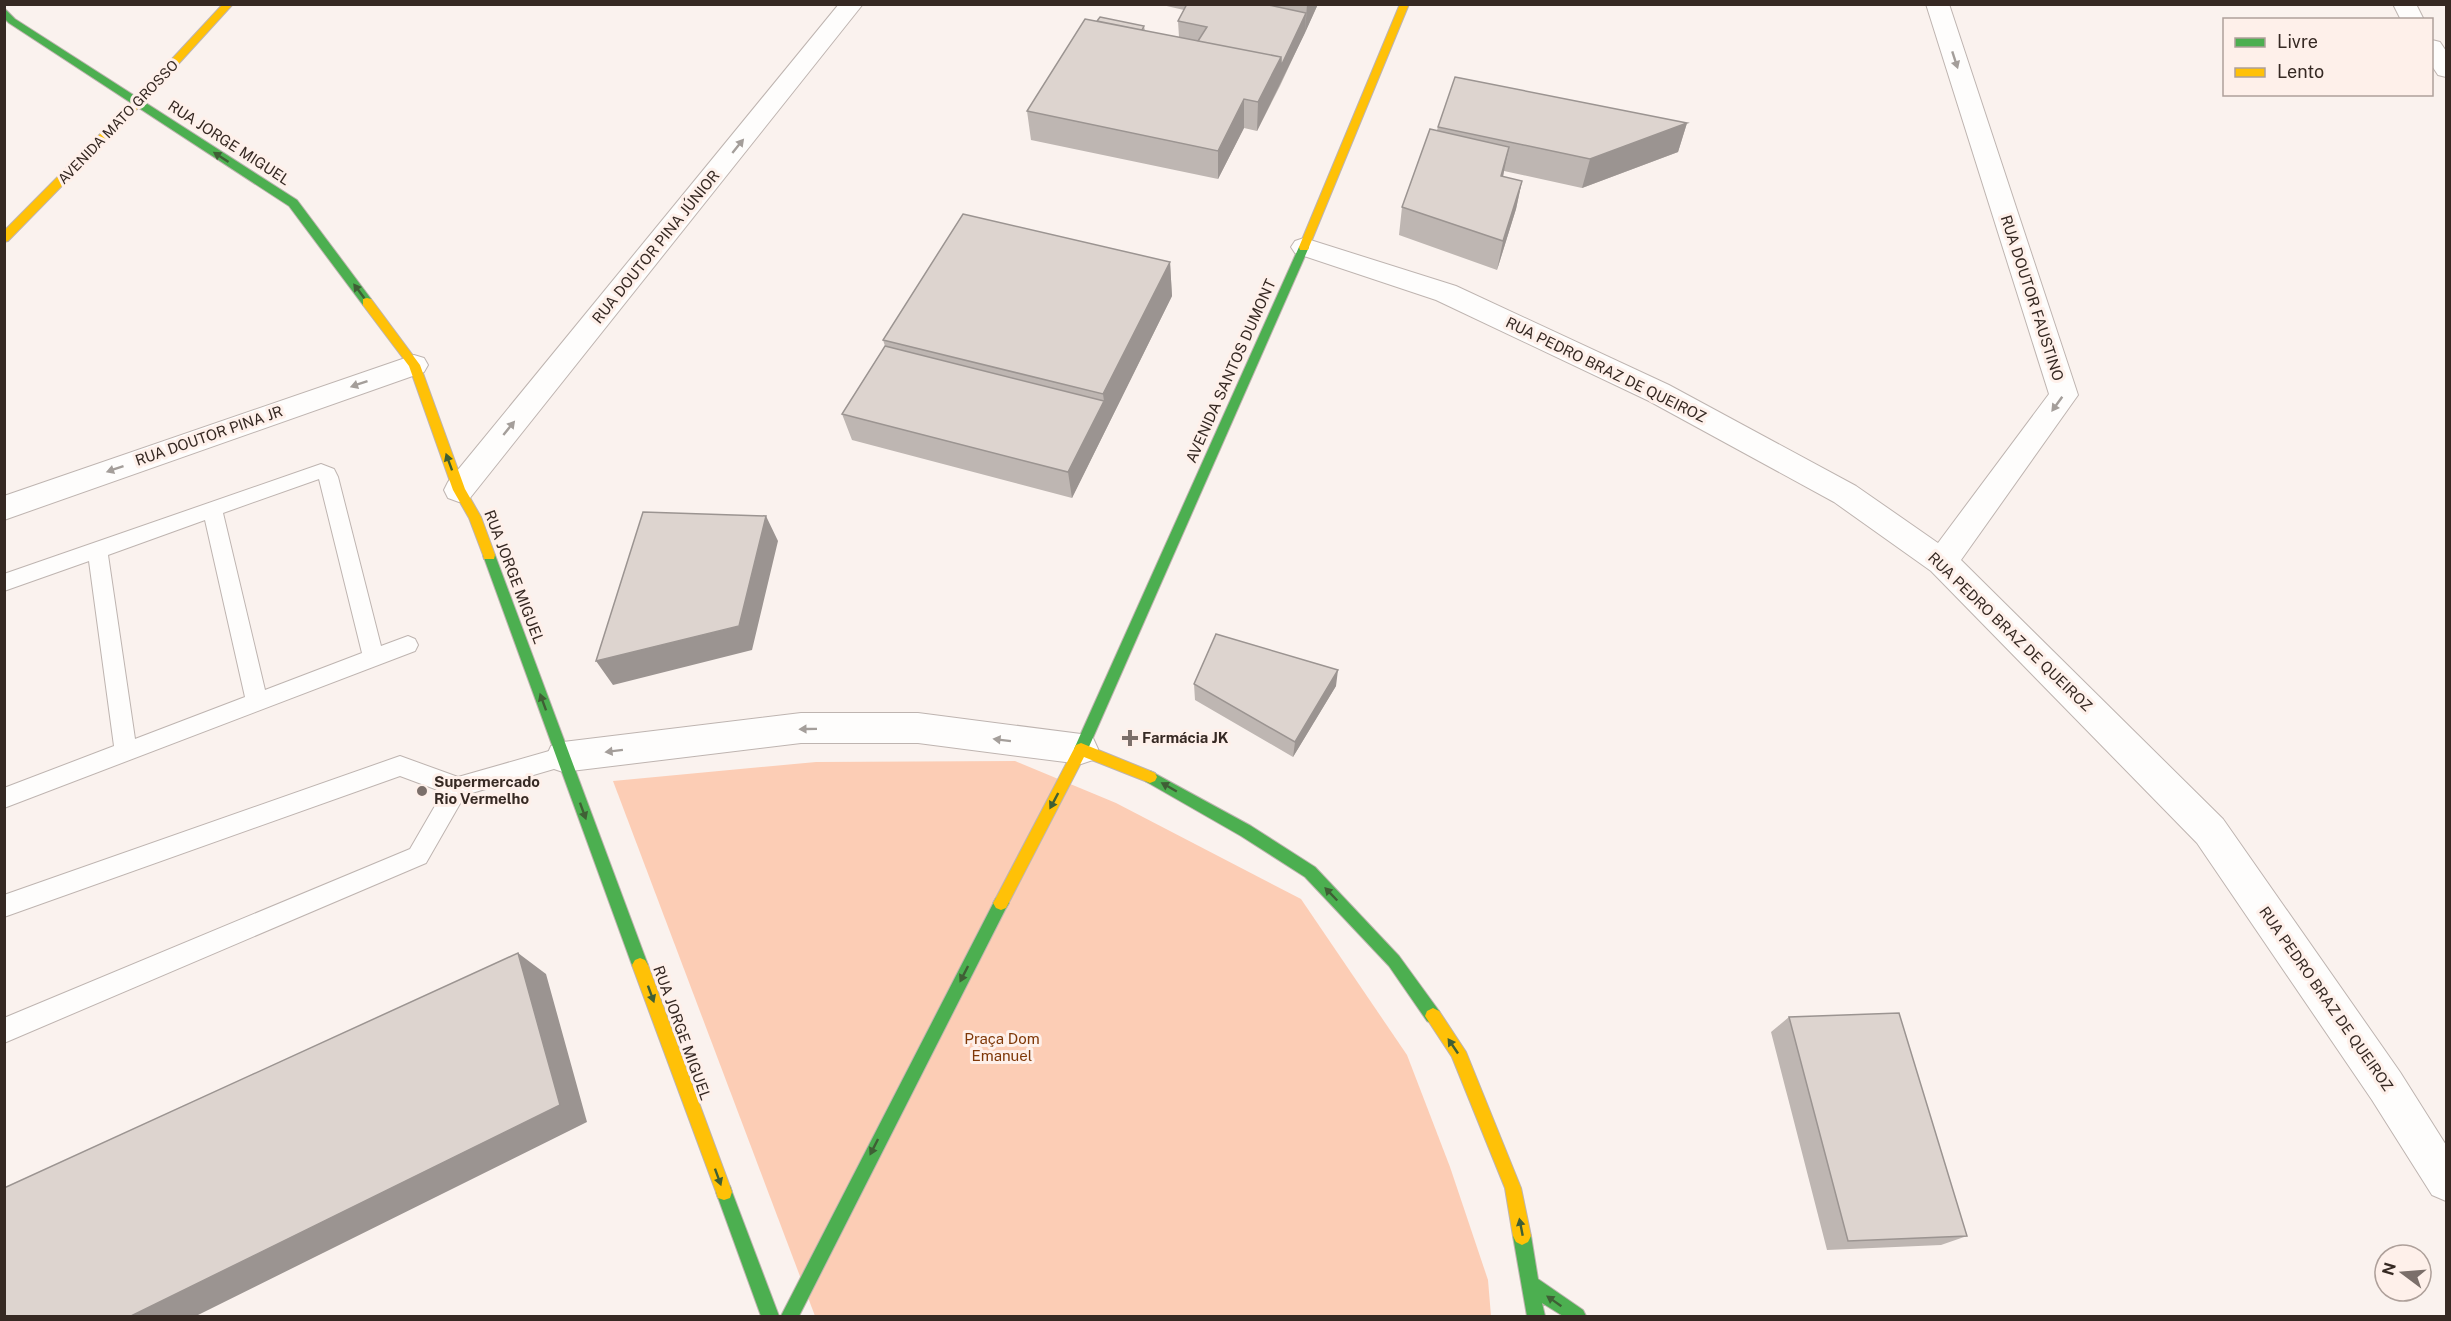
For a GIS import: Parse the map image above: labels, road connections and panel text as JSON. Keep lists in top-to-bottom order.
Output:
{
  "streets": {
    "street": [
      "AVENIDA MATO GROSSO",
      "RUA JORGE MIGUEL",
      "RUA DOUTOR PINA JÚNIOR",
      "RUA DOUTOR FAUSTINO",
      "RUA PEDRO BRAZ DE QUEIROZ",
      "AVENIDA SANTOS DUMONT",
      "RUA DOUTOR PINA JR"
    ]
  },
  "crossings": [
    ["AVENIDA MATO GROSSO", "RUA JORGE MIGUEL"],
    ["RUA JORGE MIGUEL", "RUA DOUTOR PINA JÚNIOR"],
    ["RUA JORGE MIGUEL", "RUA DOUTOR PINA JR"],
    ["RUA DOUTOR FAUSTINO", "RUA PEDRO BRAZ DE QUEIROZ"],
    ["RUA PEDRO BRAZ DE QUEIROZ", "AVENIDA SANTOS DUMONT"]
  ],
  "one_way": ["RUA DOUTOR PINA JÚNIOR", "RUA DOUTOR FAUSTINO", "RUA DOUTOR PINA JR"],
  "parks": ["Praça Dom Emanuel"],
  "places": {
    "health": ["Farmácia JK"],
    "other": ["Supermercado Rio Vermelho"]
  },
  "legend": ["Livre", "Lento"],
  "north": "left"
}
